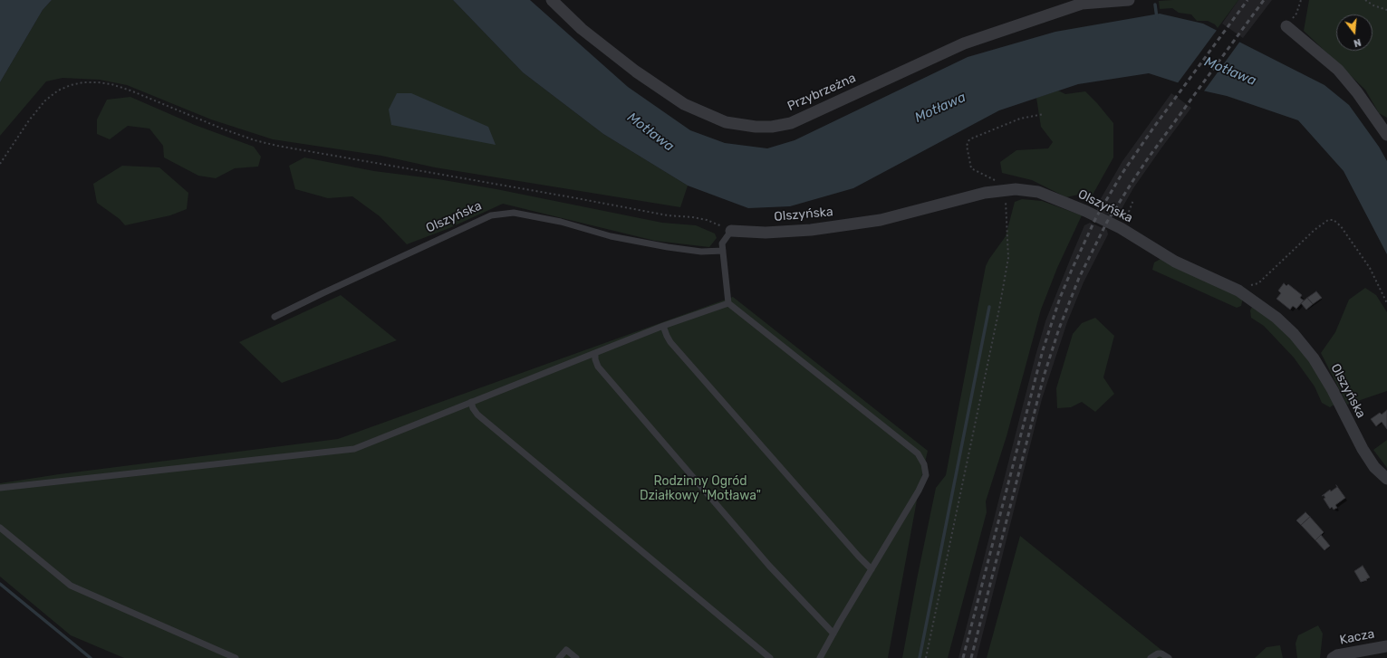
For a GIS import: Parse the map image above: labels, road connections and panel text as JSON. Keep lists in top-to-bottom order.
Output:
{
  "streets": {
    "street": ["Przybrzeżna", "Olszyńska", "Kacza"]
  },
  "water": ["Motława"],
  "parks": ["Rodzinny Ogród Działkowy \"Motława\""],
  "north": "bottom"
}
